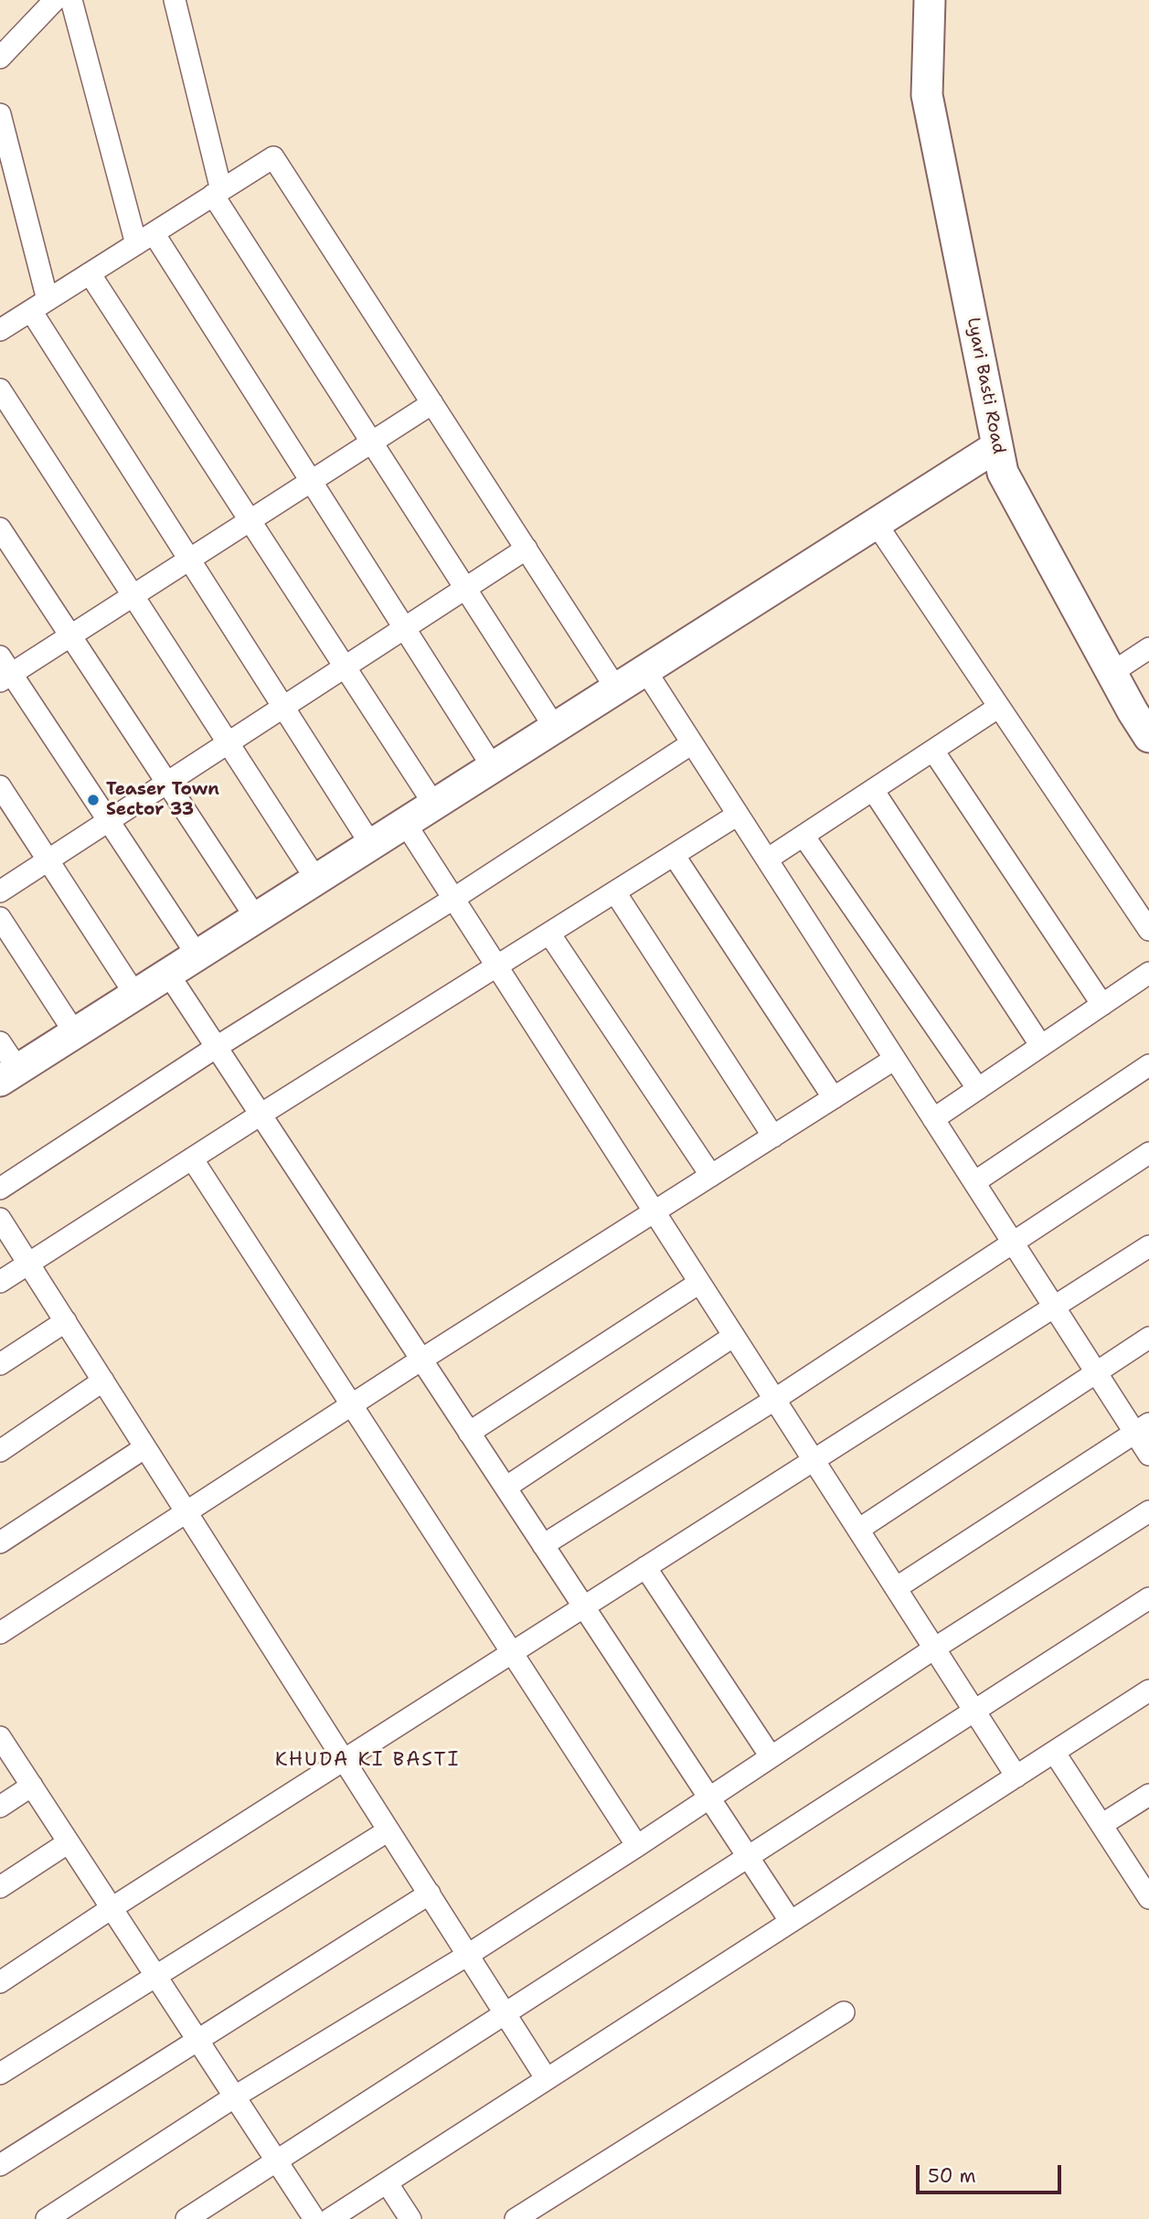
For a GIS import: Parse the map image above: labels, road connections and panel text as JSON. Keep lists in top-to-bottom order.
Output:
{
  "streets": {
    "street": ["Lyari Basti Road"]
  },
  "districts": ["KHUDA KI BASTI"],
  "places": ["Teaser Town Sector 33"],
  "scale_bar": "50 m"
}
